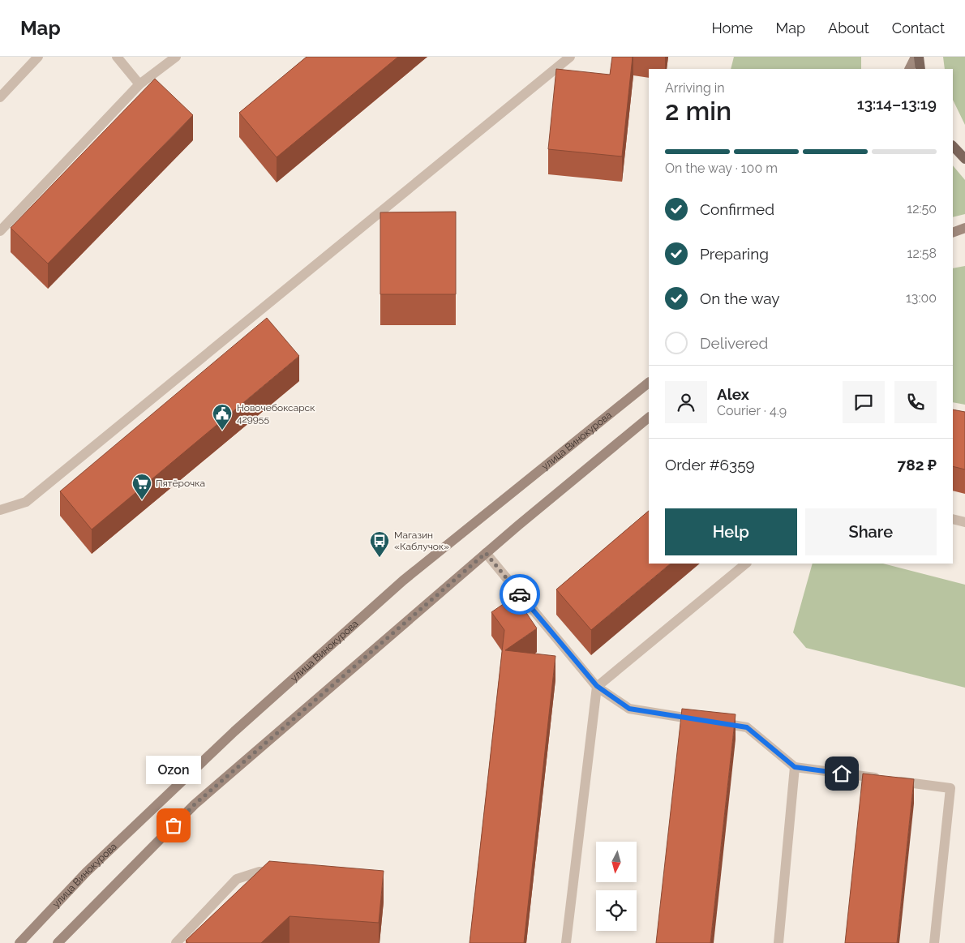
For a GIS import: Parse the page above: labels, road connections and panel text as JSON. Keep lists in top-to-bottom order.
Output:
{
  "streets": {
    "main road": ["улица Винокурова"]
  },
  "places": {
    "public building": ["Новочебоксарск 429955"],
    "supermarket": ["Пятёрочка"],
    "bus stop": ["Магазин «Каблучок»"],
    "other": ["Ozon"]
  },
  "north": "bottom",
  "page": {
    "header": "Map",
    "nav": [
      "Home",
      "Map",
      "About",
      "Contact"
    ],
    "heading": ["2 min", "Arriving in", "13:14–13:19"],
    "panel": [
      "Alex",
      "Courier · 4.9",
      "Order #6359",
      "782 ₽"
    ],
    "bar": "On the way · 100 m",
    "list": [
      ["Confirmed", "12:50"],
      ["Preparing", "12:58"],
      ["On the way", "13:00"],
      "Delivered"
    ],
    "buttons": ["Help", "Share"],
    "bubble": "Ozon"
  }
}
